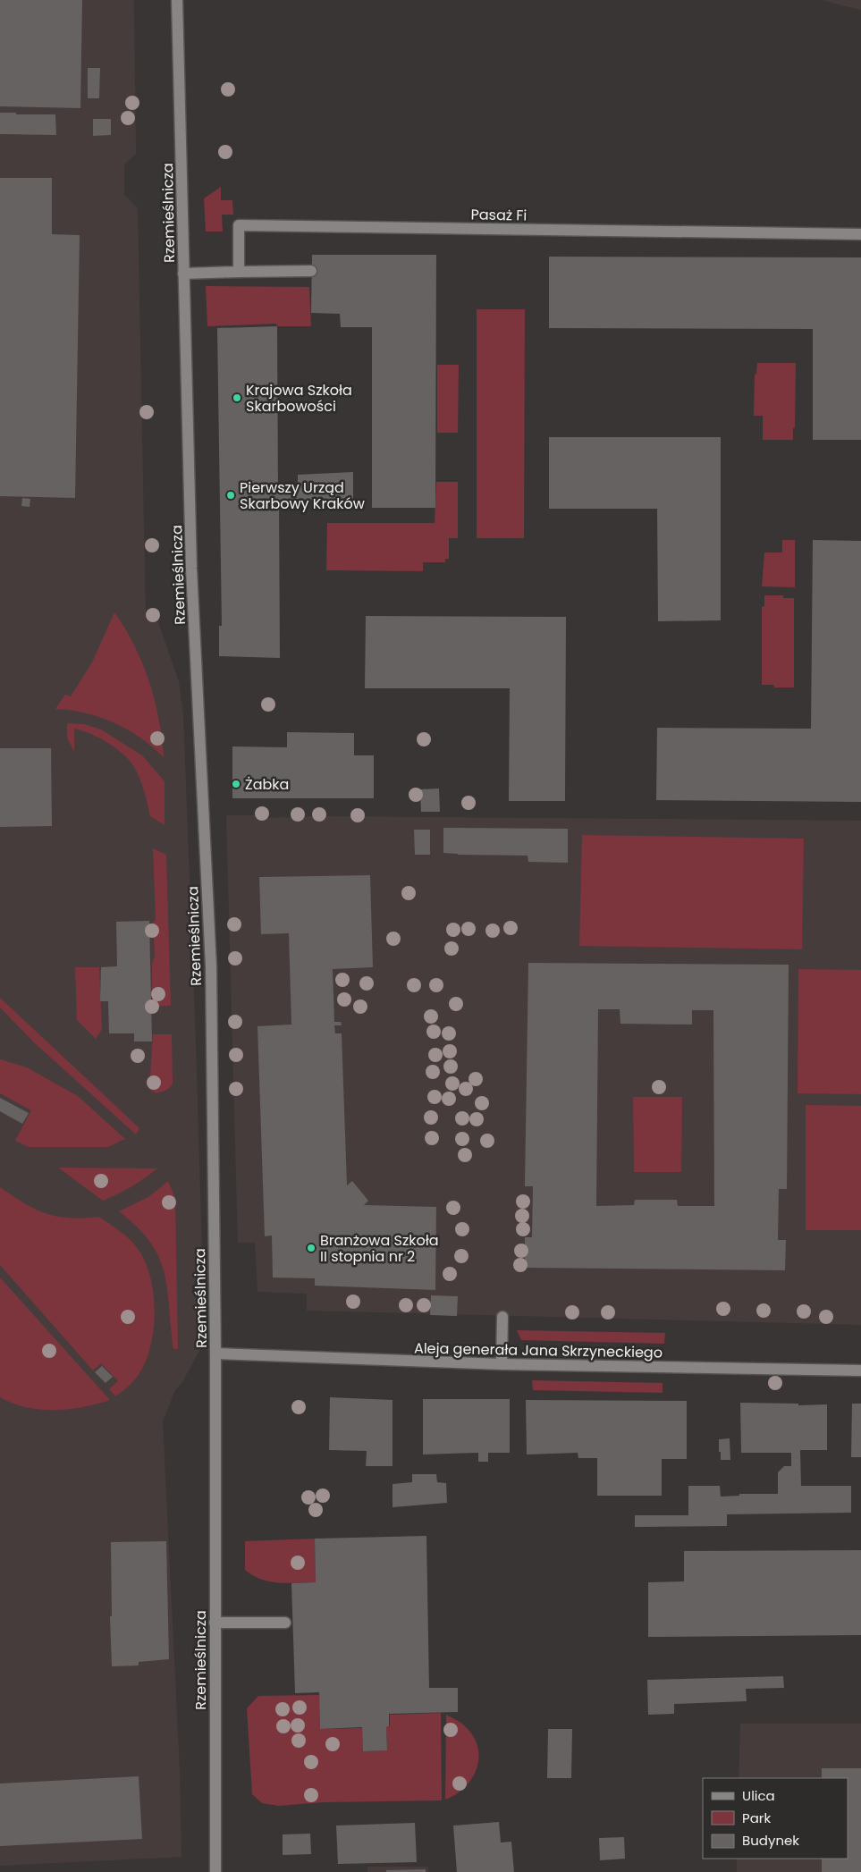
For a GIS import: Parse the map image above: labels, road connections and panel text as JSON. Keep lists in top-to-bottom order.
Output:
{
  "streets": {
    "street": ["Rzemieślnicza", "Pasaż Fi", "Aleja generała Jana Skrzyneckiego"]
  },
  "crossings": [
    ["Rzemieślnicza", "Aleja generała Jana Skrzyneckiego"]
  ],
  "places": [
    "Krajowa Szkoła Skarbowości",
    "Pierwszy Urząd Skarbowy Kraków",
    "Żabka",
    "Branżowa Szkoła II stopnia nr 2"
  ],
  "legend": ["Ulica", "Park", "Budynek"]
}
